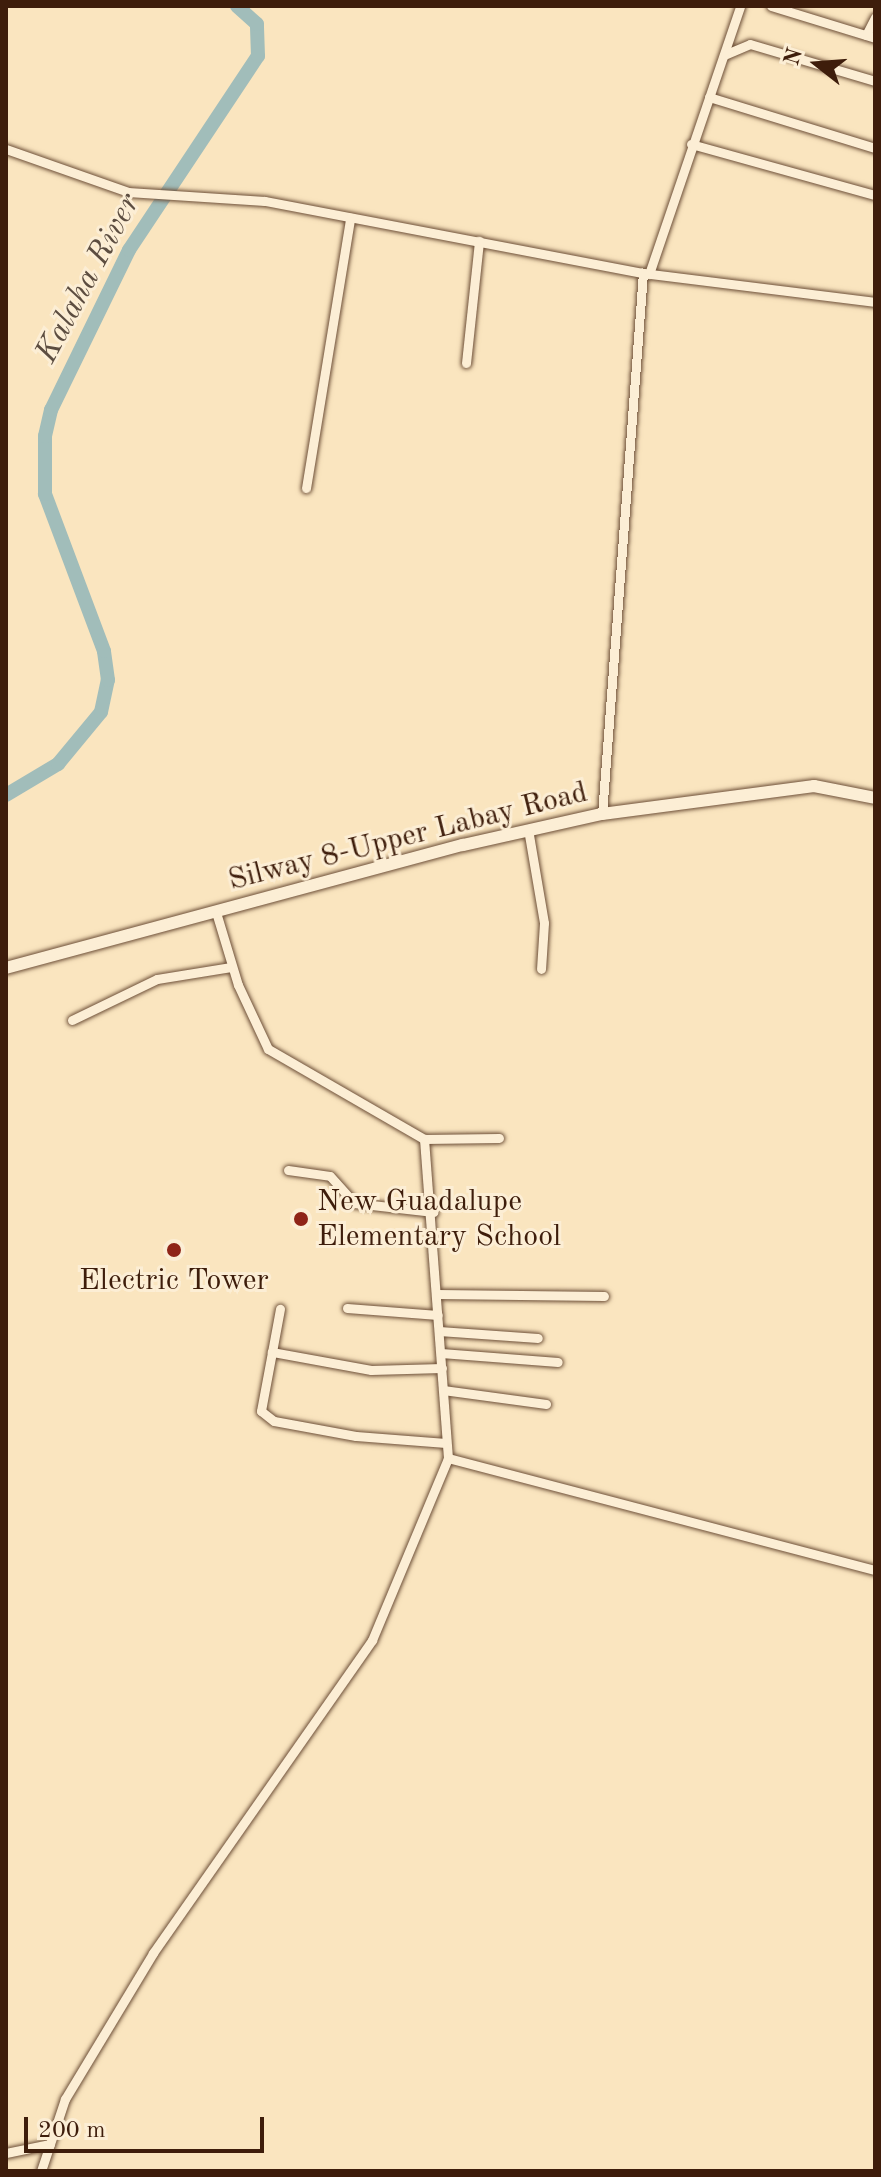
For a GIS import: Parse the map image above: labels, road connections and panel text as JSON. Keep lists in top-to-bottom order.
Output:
{
  "streets": {
    "main road": ["Silway 8-Upper Labay Road"]
  },
  "water": ["Kalaha River"],
  "places": ["New Guadalupe Elementary School", "Electric Tower"],
  "scale_bar": "200 m",
  "north": "left"
}
